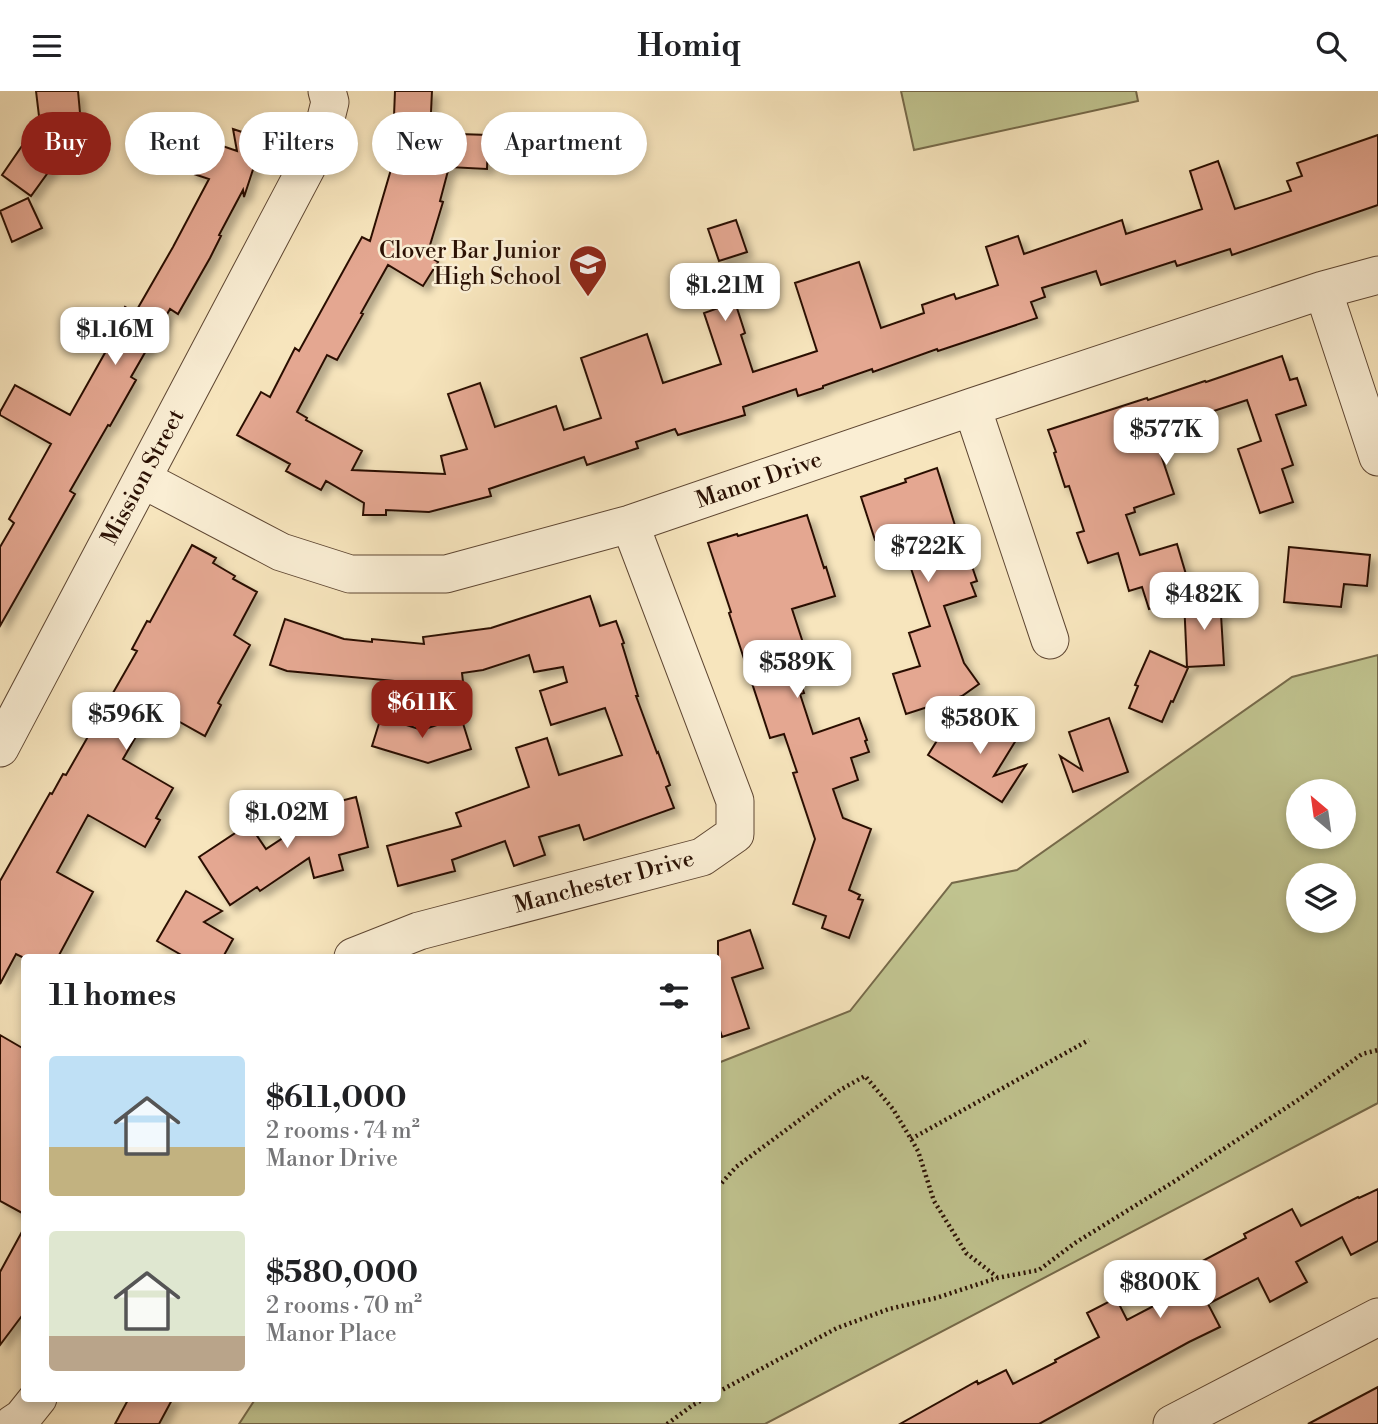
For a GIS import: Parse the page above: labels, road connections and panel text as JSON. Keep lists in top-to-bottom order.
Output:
{
  "streets": {
    "street": ["Mission Street", "Manor Drive", "Manchester Drive"]
  },
  "crossings": [
    ["Mission Street", "Manor Drive"],
    ["Manor Drive", "Manchester Drive"]
  ],
  "places": {
    "school or university": ["Clover Bar Junior High School"]
  },
  "north": "top left",
  "page": {
    "header": "Homiq",
    "chip": [
      "Buy",
      "Rent",
      "Filters",
      "New",
      "Apartment"
    ],
    "price": [
      "$1.21M",
      "$1.16M",
      "$577K",
      "$722K",
      "$482K",
      "$589K",
      "$611K",
      "$596K",
      "$580K",
      "$1.02M",
      "$800K"
    ],
    "heading": "11 homes",
    "list": [
      {
        "name": "$611,000",
        "note": "2 rooms · 74 m² · Manor Drive"
      },
      {
        "name": "$580,000",
        "note": "2 rooms · 70 m² · Manor Place"
      }
    ]
  }
}
